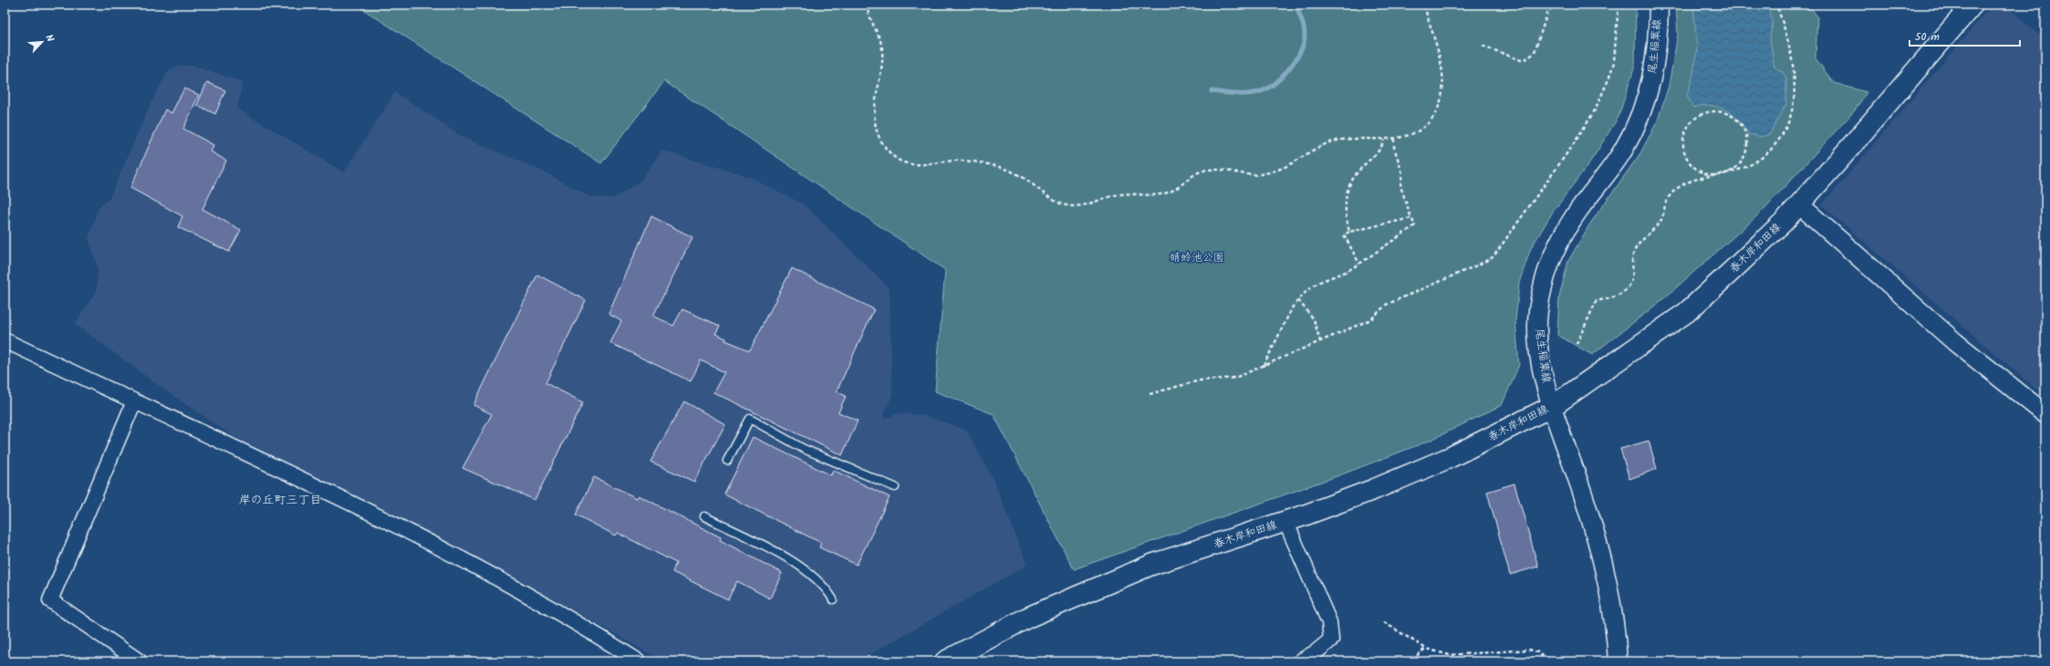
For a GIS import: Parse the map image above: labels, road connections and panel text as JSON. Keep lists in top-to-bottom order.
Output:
{
  "streets": {
    "main road": ["春木岸和田線"],
    "street": ["尾生稲葉線"]
  },
  "crossings": [
    ["尾生稲葉線", "春木岸和田線"]
  ],
  "districts": ["岸の丘町三丁目"],
  "parks": ["蜻蛉池公園"],
  "scale_bar": "50 m",
  "north": "top right"
}
